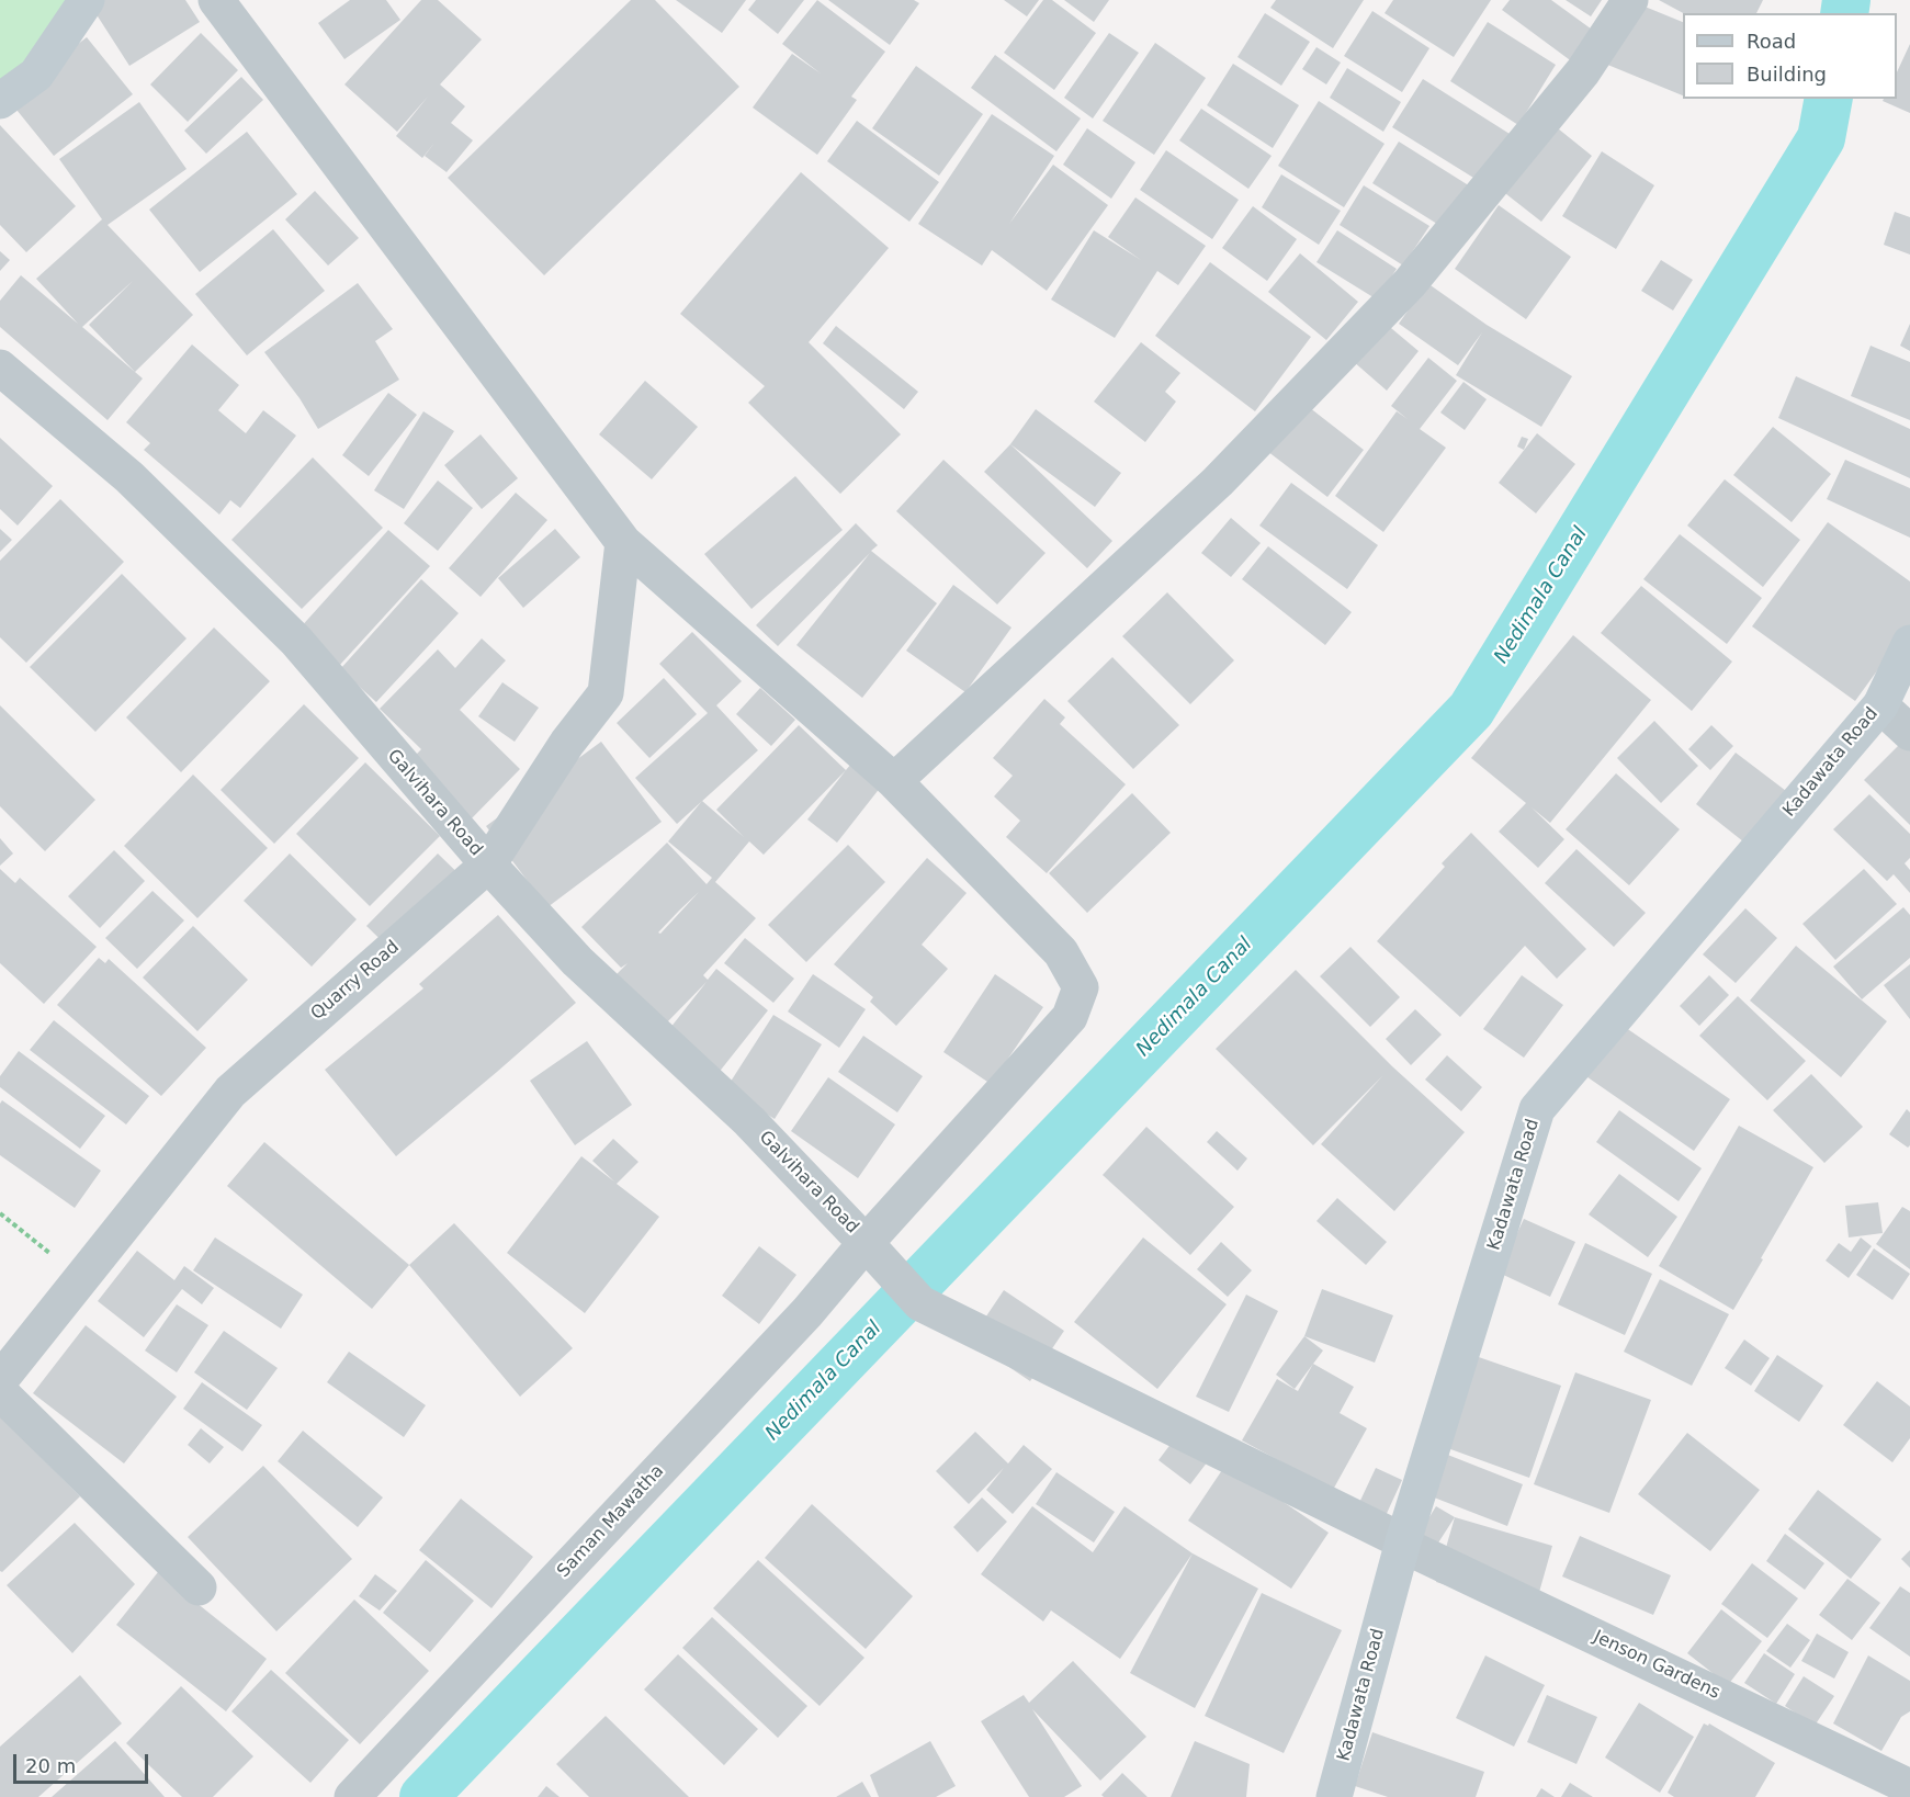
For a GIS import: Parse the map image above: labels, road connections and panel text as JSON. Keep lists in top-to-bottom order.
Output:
{
  "streets": {
    "street": [
      "Kadawata Road",
      "Galvihara Road",
      "Quarry Road",
      "Saman Mawatha",
      "Jenson Gardens"
    ]
  },
  "crossings": [
    ["Kadawata Road", "Galvihara Road"],
    ["Kadawata Road", "Jenson Gardens"],
    ["Galvihara Road", "Quarry Road"],
    ["Galvihara Road", "Saman Mawatha"],
    ["Galvihara Road", "Jenson Gardens"],
    ["Quarry Road", "Saman Mawatha"]
  ],
  "water": ["Nedimala Canal"],
  "legend": ["Road", "Building"],
  "scale_bar": "20 m"
}
